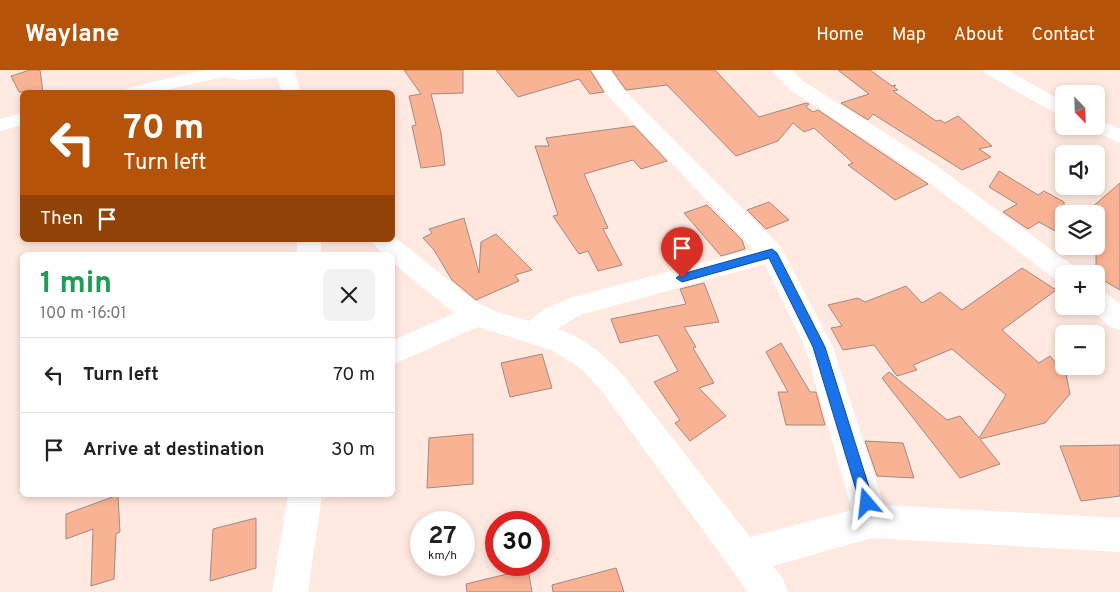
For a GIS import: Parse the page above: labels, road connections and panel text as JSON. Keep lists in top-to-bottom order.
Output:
{
  "north": "bottom right",
  "page": {
    "header": "Waylane",
    "nav": [
      "Home",
      "Map",
      "About",
      "Contact"
    ],
    "map_buttons": ["+", "−"],
    "turn": ["70 m", "Turn left"],
    "then": "Then",
    "heading": ["1 min", "100 m · 16:01"],
    "list": [
      {
        "name": "Turn left",
        "value": "70 m"
      },
      {
        "name": "Arrive at destination",
        "value": "30 m"
      }
    ],
    "speed": "27 km/h",
    "limit": "30"
  }
}
